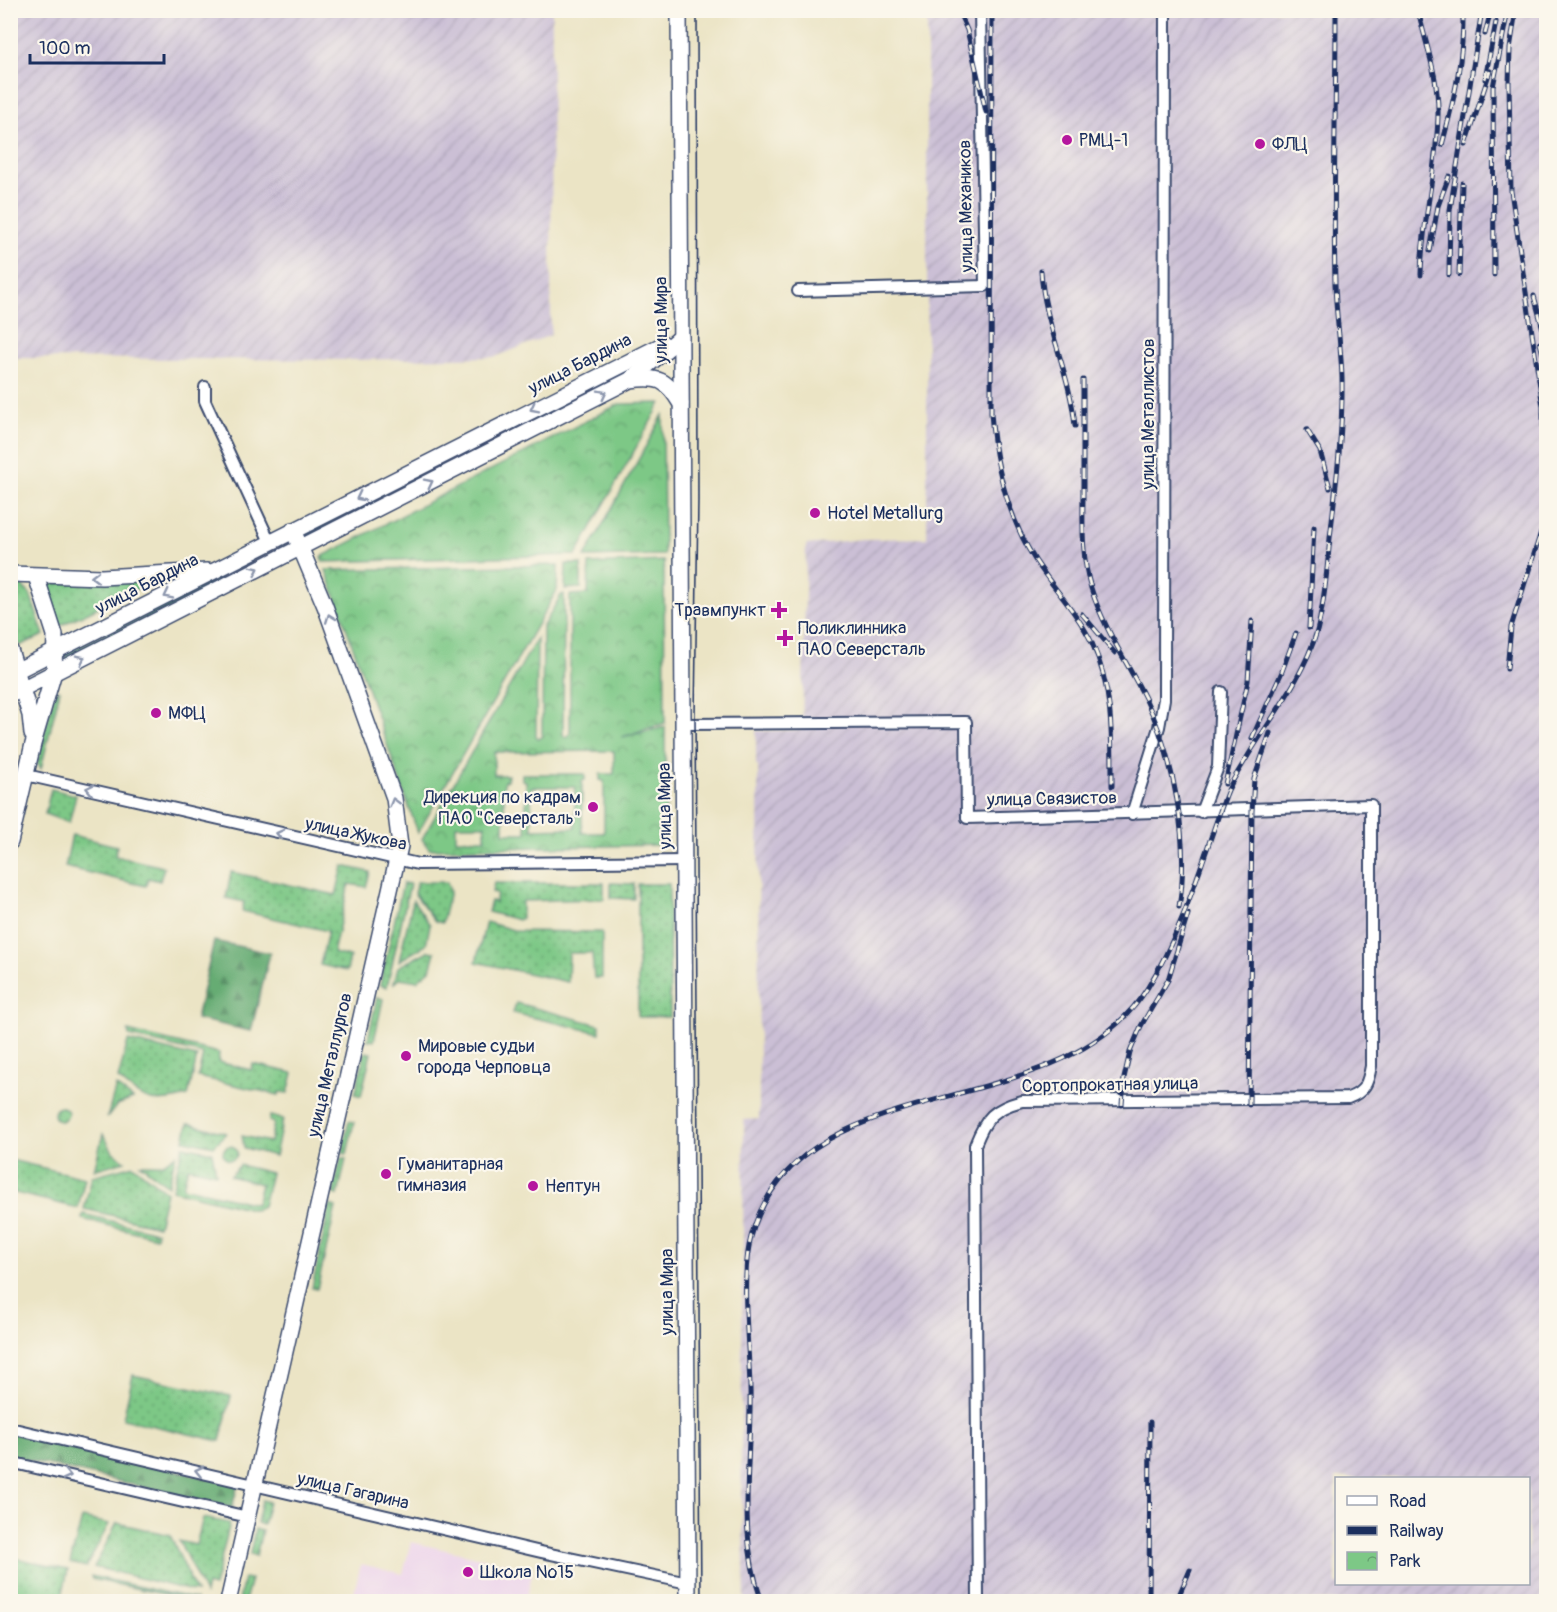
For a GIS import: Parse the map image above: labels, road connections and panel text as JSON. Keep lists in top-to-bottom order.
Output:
{
  "streets": {
    "main road": ["улица Мира", "улица Бардина", "улица Металлургов"],
    "street": [
      "улица Механиков",
      "улица Металлистов",
      "улица Связистов",
      "улица Жукова",
      "Сортопрокатная улица",
      "улица Гагарина"
    ]
  },
  "crossings": [
    ["улица Мира", "улица Бардина"],
    ["улица Мира", "улица Связистов"],
    ["улица Мира", "улица Жукова"],
    ["улица Мира", "улица Гагарина"],
    ["улица Бардина", "улица Металлургов"],
    ["улица Металлистов", "улица Связистов"],
    ["улица Связистов", "Сортопрокатная улица"],
    ["улица Жукова", "улица Металлургов"],
    ["улица Металлургов", "улица Гагарина"]
  ],
  "one_way": ["улица Жукова"],
  "places": {
    "other": [
      "РМЦ-1",
      "ФЛЦ",
      "Hotel Metallurg",
      "МФЦ",
      "Дирекция по кадрам ПАО \"Северсталь\"",
      "Мировые судьи города Черповца",
      "Гуманитарная гимназия",
      "Нептун",
      "Школа №15"
    ],
    "health": ["Травмпункт", "Поликлинника ПАО Северсталь"]
  },
  "legend": ["Road", "Railway", "Park"],
  "scale_bar": "100 m"
}
